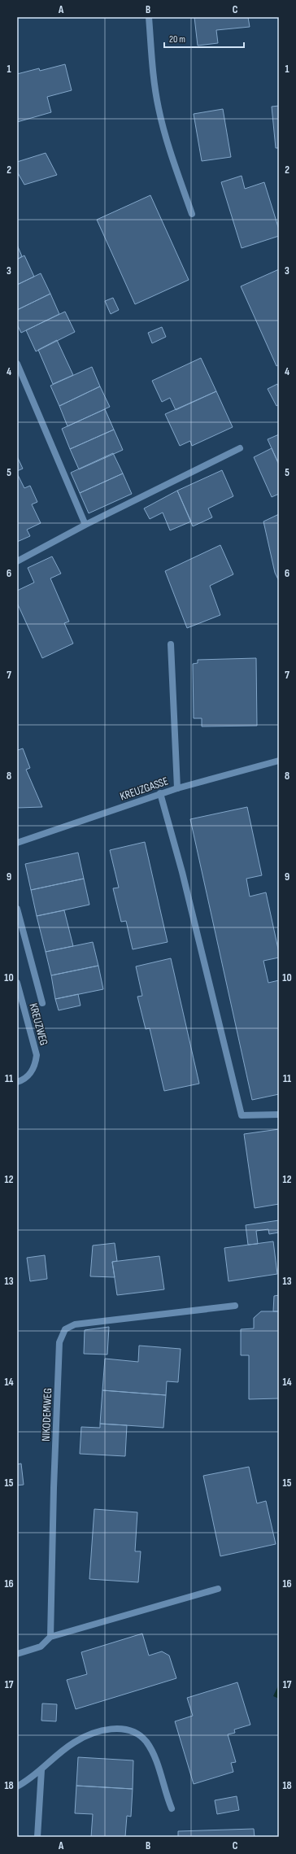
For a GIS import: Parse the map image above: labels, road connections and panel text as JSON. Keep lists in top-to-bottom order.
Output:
{
  "streets": {
    "street": ["KREUZGASSE", "KREUZWEG", "NIKODEMWEG"]
  },
  "scale_bar": "20 m",
  "grid": {
    "columns": ["A", "B", "C"],
    "rows": [
      "1",
      "2",
      "3",
      "4",
      "5",
      "6",
      "7",
      "8",
      "9",
      "10",
      "11",
      "12",
      "13",
      "14",
      "15",
      "16",
      "17",
      "18"
    ]
  }
}
